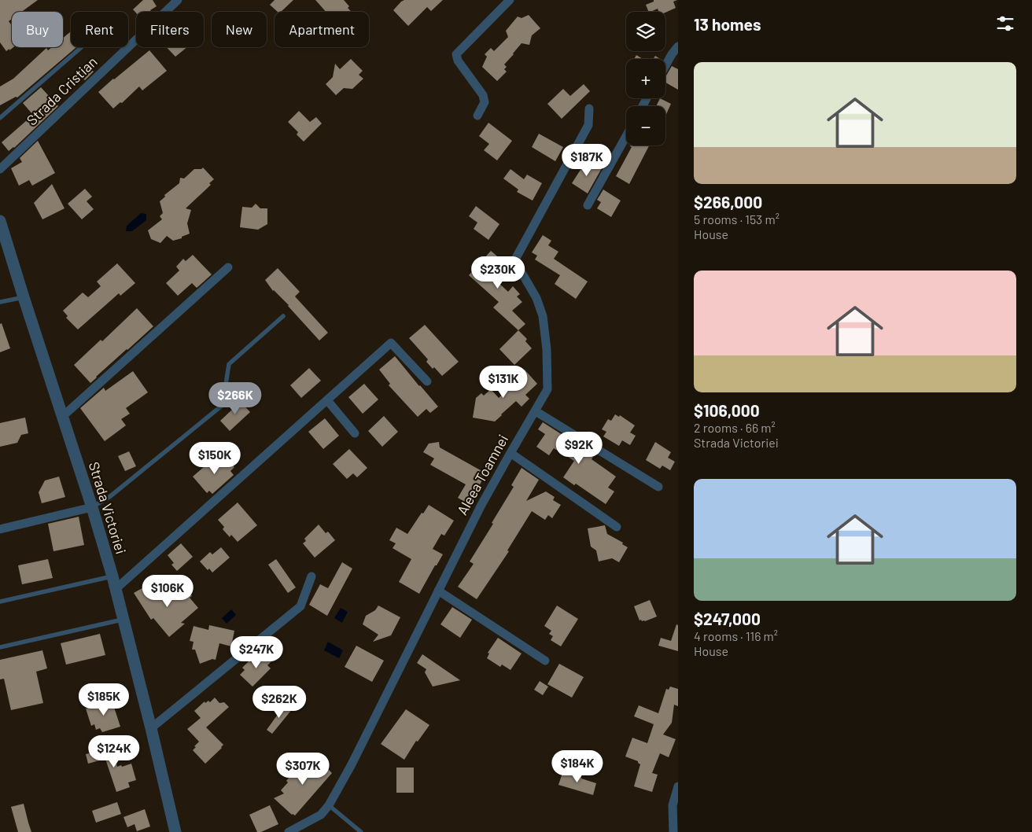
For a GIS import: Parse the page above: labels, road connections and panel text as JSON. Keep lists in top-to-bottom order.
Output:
{
  "streets": {
    "street": ["Strada Cristian", "Aleea Toamnei", "Strada Victoriei"]
  },
  "page": {
    "heading": "13 homes",
    "map_buttons": ["+", "−"],
    "chip": [
      "Buy",
      "Rent",
      "Filters",
      "New",
      "Apartment"
    ],
    "list": [
      {
        "name": "$266,000",
        "note": "5 rooms · 153 m² · House"
      },
      {
        "name": "$106,000",
        "note": "2 rooms · 66 m² · Strada Victoriei"
      },
      {
        "name": "$247,000",
        "note": "4 rooms · 116 m² · House"
      }
    ],
    "price": [
      "$187K",
      "$230K",
      "$131K",
      "$266K",
      "$92K",
      "$150K",
      "$106K",
      "$247K",
      "$185K",
      "$262K",
      "$124K",
      "$184K",
      "$307K"
    ]
  }
}
